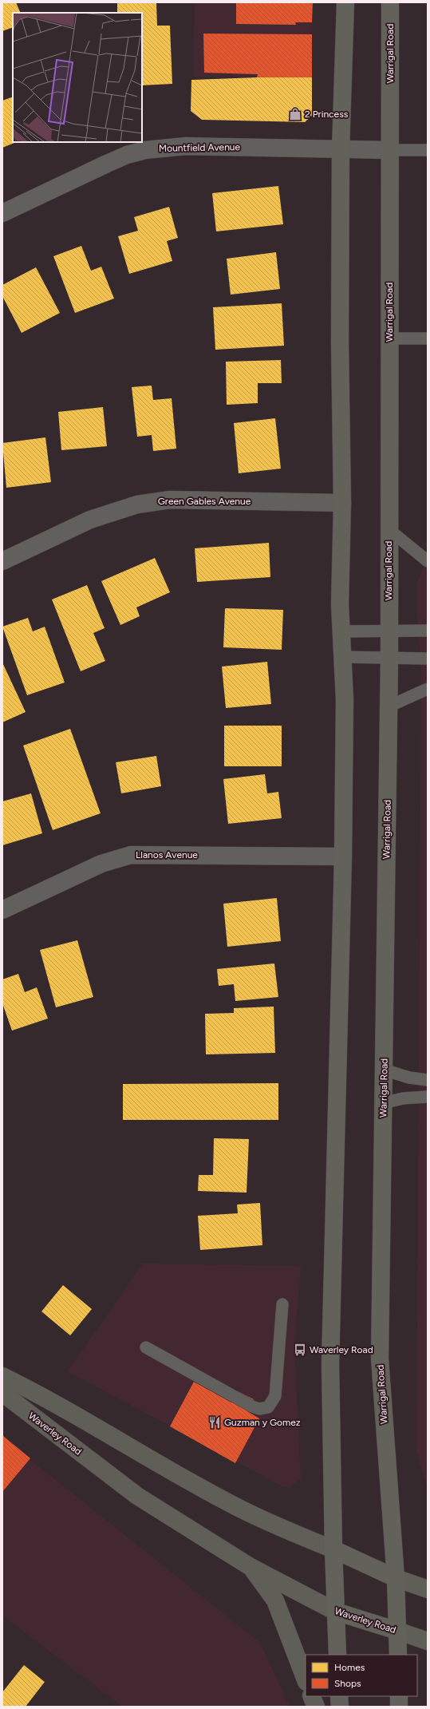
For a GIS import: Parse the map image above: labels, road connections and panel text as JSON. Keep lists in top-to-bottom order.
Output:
{
  "streets": {
    "highway": ["Warrigal Road", "Waverley Road"],
    "street": ["Mountfield Avenue", "Green Gables Avenue", "Llanos Avenue"]
  },
  "crossings": [
    ["Warrigal Road", "Mountfield Avenue"],
    ["Warrigal Road", "Waverley Road"]
  ],
  "places": {
    "shop": ["2 Princess"],
    "bus stop": ["Waverley Road"],
    "restaurant": ["Guzman y Gomez"]
  },
  "legend": ["Homes", "Shops"]
}
